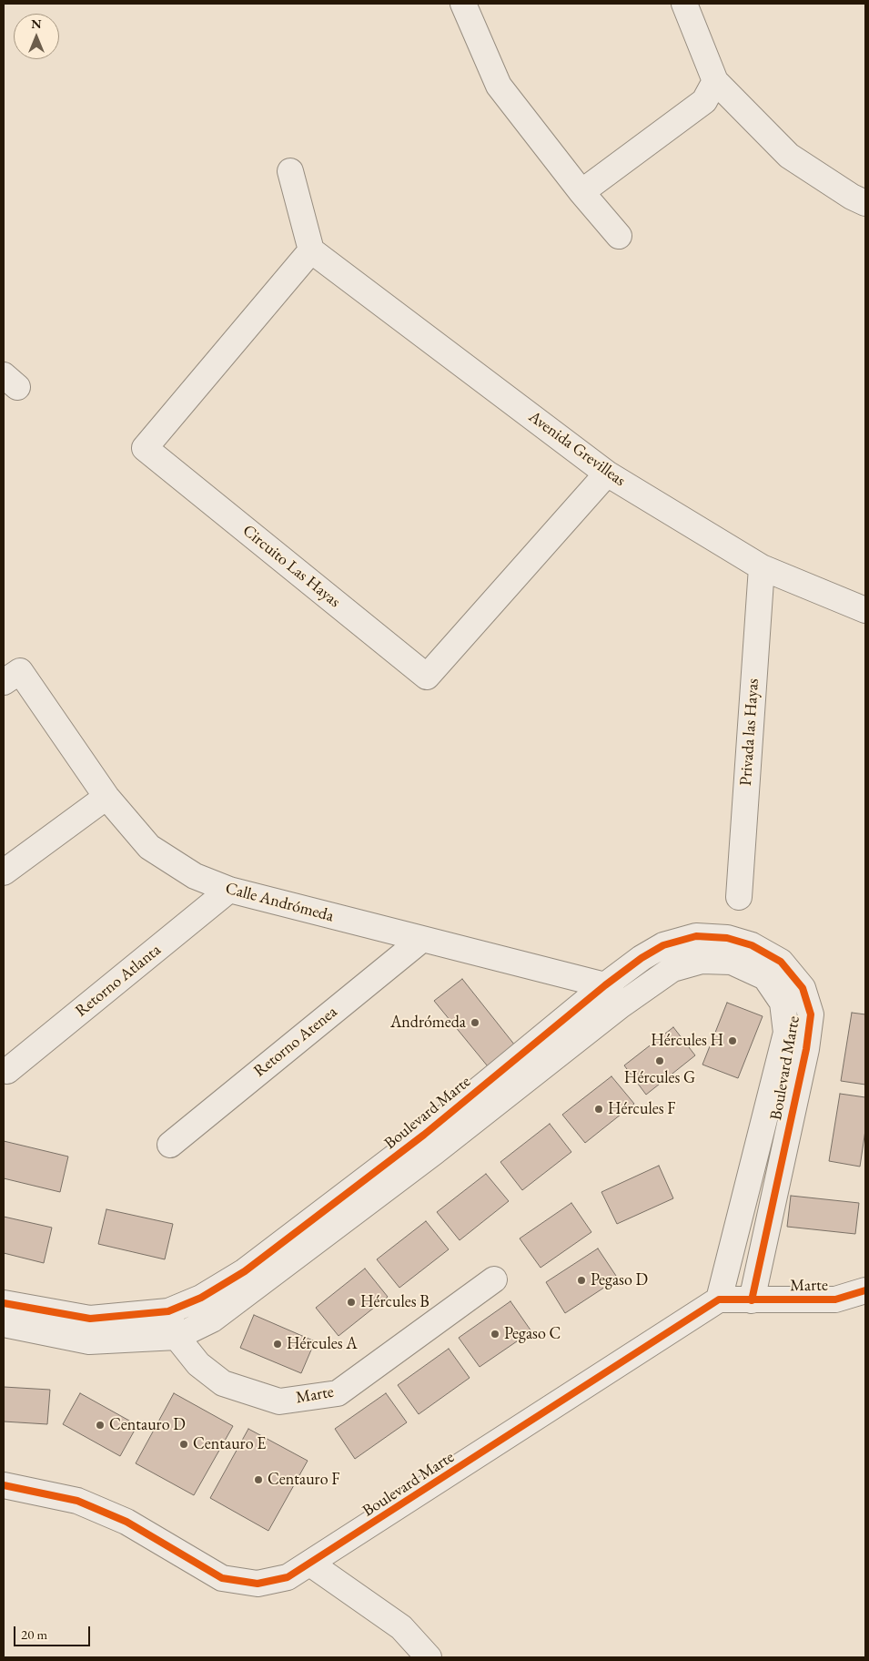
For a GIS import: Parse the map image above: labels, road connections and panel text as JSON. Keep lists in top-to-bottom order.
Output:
{
  "streets": {
    "street": [
      "Avenida Grevilleas",
      "Circuito Las Hayas",
      "Privada las Hayas",
      "Calle Andrómeda",
      "Retorno Atlanta",
      "Retorno Atenea",
      "Boulevard Marte",
      "Marte"
    ]
  },
  "crossings": [
    ["Avenida Grevilleas", "Circuito Las Hayas"],
    ["Avenida Grevilleas", "Privada las Hayas"],
    ["Calle Andrómeda", "Retorno Atlanta"],
    ["Calle Andrómeda", "Retorno Atenea"],
    ["Calle Andrómeda", "Boulevard Marte"],
    ["Boulevard Marte", "Marte"]
  ],
  "places": [
    "Andrómeda",
    "Hércules H",
    "Hércules G",
    "Hércules F",
    "Pegaso D",
    "Hércules B",
    "Pegaso C",
    "Hércules A",
    "Centauro D",
    "Centauro E",
    "Centauro F"
  ],
  "scale_bar": "20 m",
  "north": "top"
}
